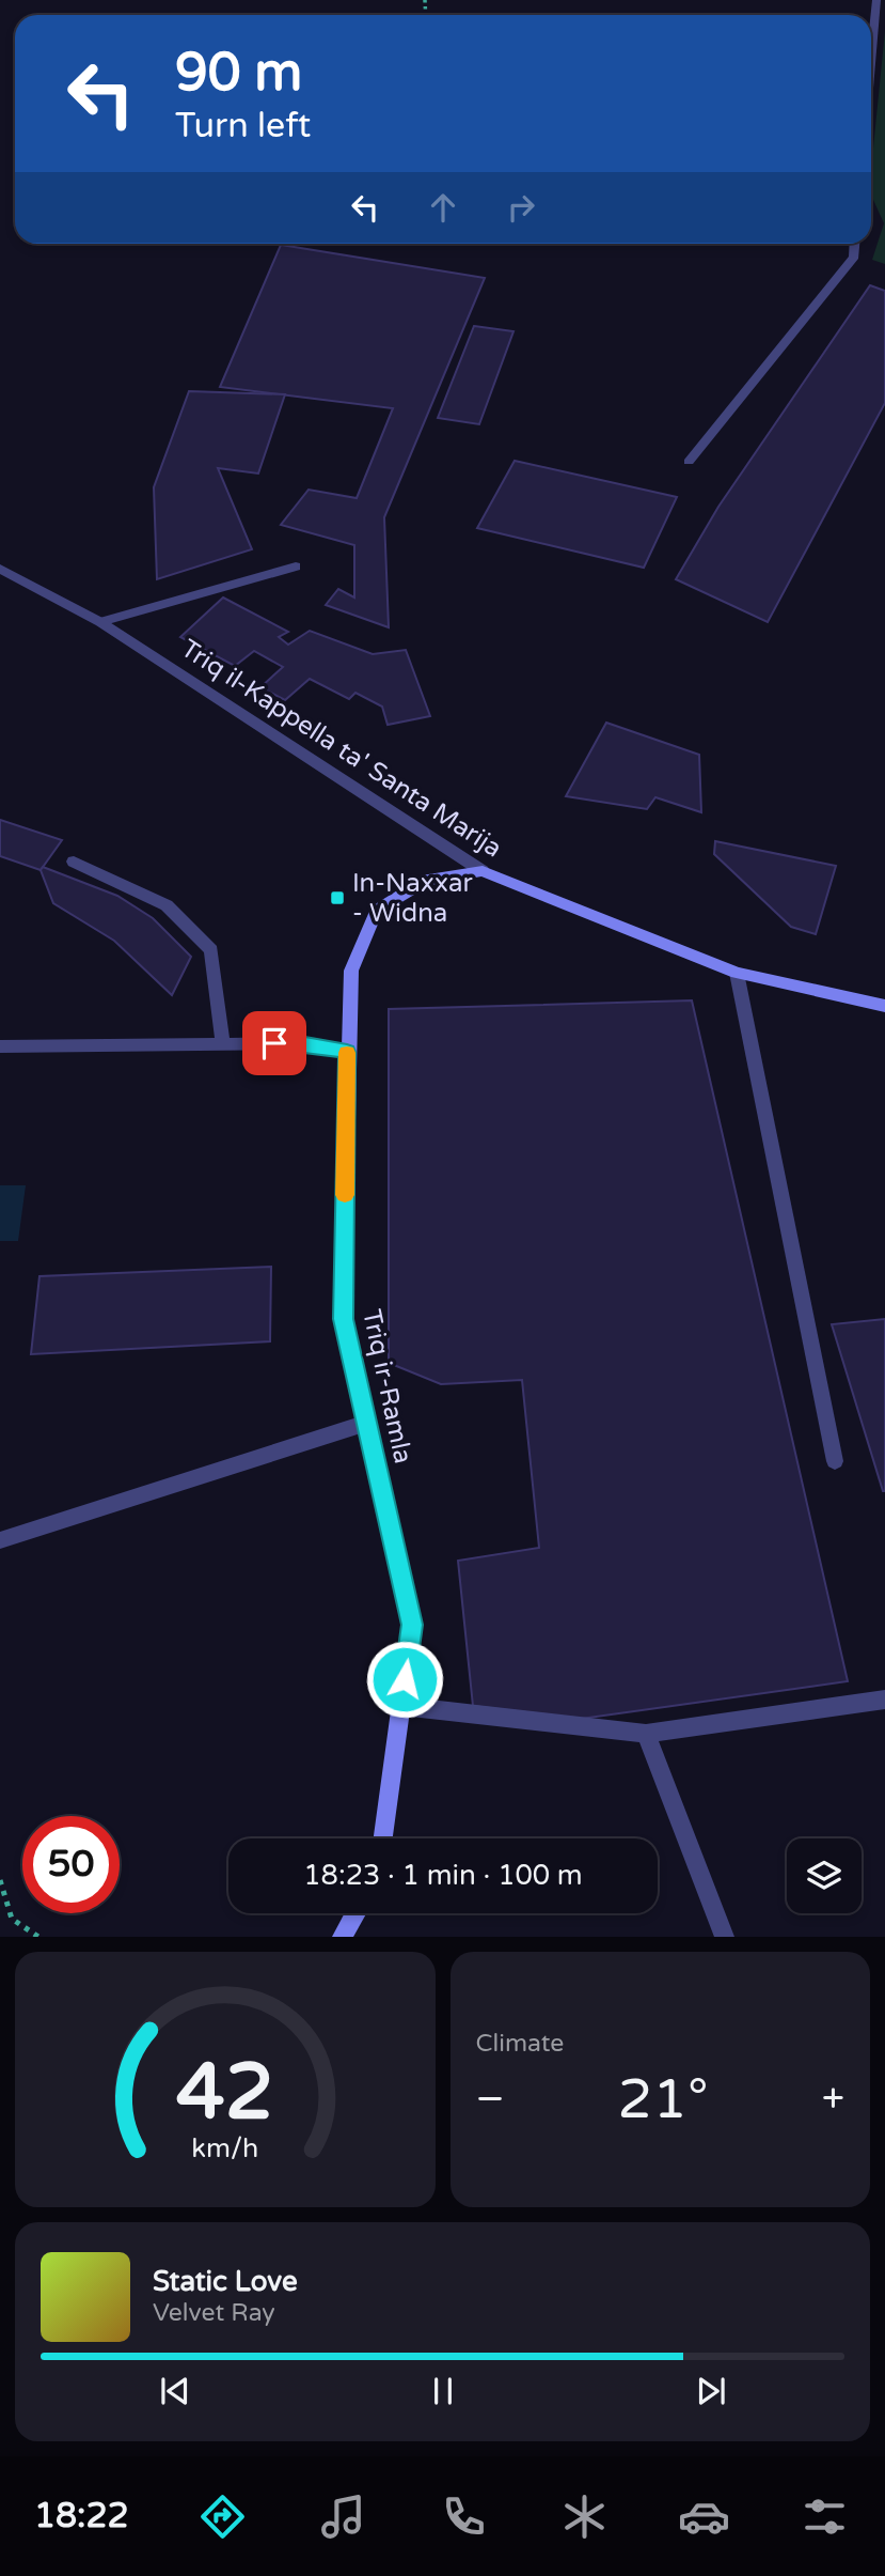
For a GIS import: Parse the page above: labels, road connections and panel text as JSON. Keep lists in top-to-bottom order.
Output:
{
  "streets": {
    "main road": ["Triq il-Kappella ta' Santa Marija", "Triq ir-Ramla"]
  },
  "crossings": [
    ["Triq il-Kappella ta' Santa Marija", "Triq ir-Ramla"]
  ],
  "places": {
    "transit": ["In-Naxxar - Widna"]
  },
  "page": {
    "turn": ["90 m", "Turn left"],
    "limit": "50",
    "trip": "18:23 · 1 min · 100 m",
    "tile": "Climate",
    "heat": ["−", "21°", "+"],
    "song": ["Static Love", "Velvet Ray"],
    "tabs": "18:22",
    "gauge": ["42", "km/h"]
  }
}
